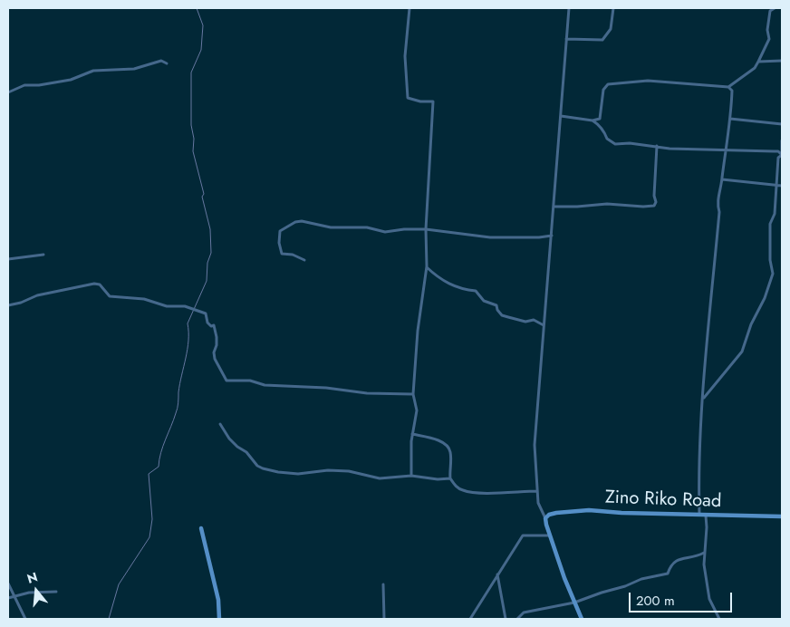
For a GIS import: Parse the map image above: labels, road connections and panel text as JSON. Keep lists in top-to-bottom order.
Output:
{
  "streets": {
    "street": ["Zino Riko Road"]
  },
  "scale_bar": "200 m",
  "north": "top"
}
